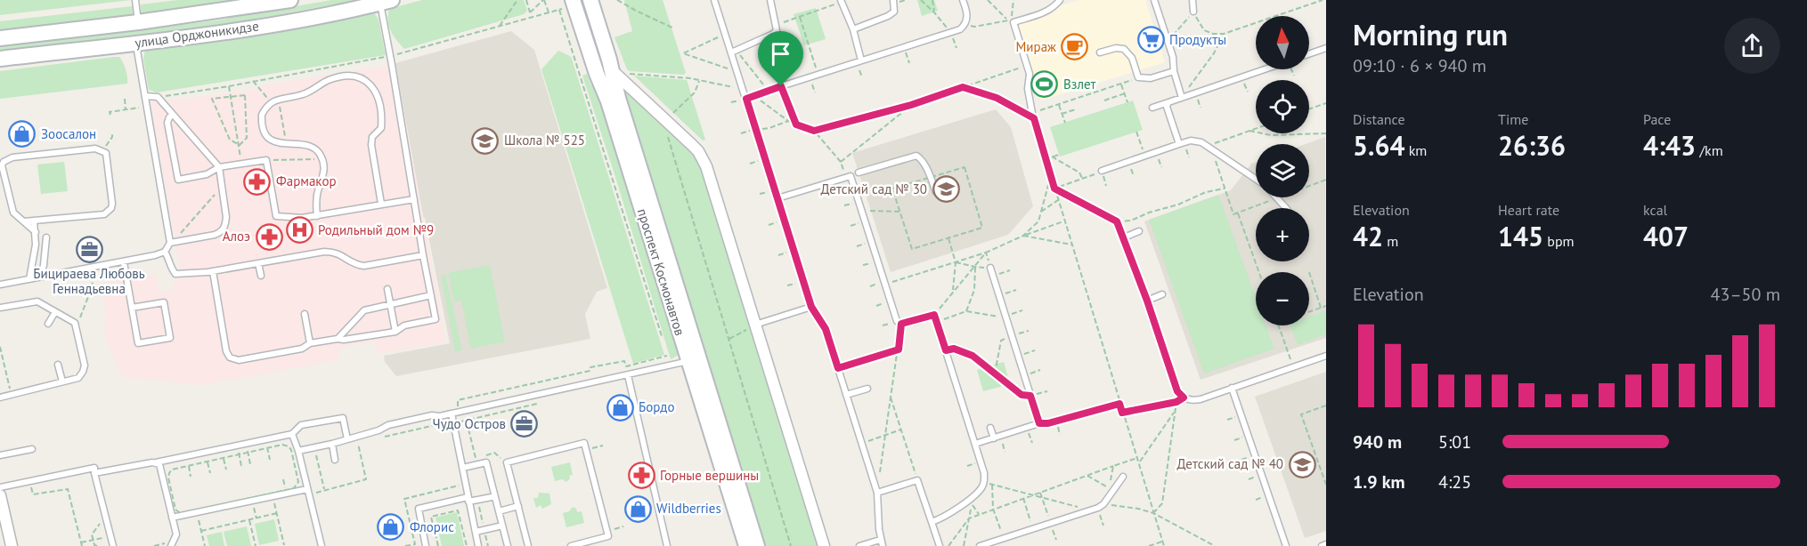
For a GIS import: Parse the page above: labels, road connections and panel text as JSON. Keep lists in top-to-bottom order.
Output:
{
  "streets": {
    "street": ["улица Орджоникидзе", "проспект Космонавтов"]
  },
  "places": {
    "supermarket": ["Продукты"],
    "cafe": ["Мираж"],
    "sports": ["Взлет"],
    "shop": [
      "Зоосалон",
      "Бордо",
      "Wildberries",
      "Флорис"
    ],
    "school or university": ["Школа № 525", "Детский сад № 30", "Детский сад № 40"],
    "pharmacy": ["Фармакор", "Алоэ", "Горные вершины"],
    "hospital": ["Родильный дом №9"],
    "office": ["Бицираева Любовь Геннадьевна", "Чудо Остров"]
  },
  "north": "top",
  "page": {
    "heading": ["Morning run", "09:10 · 6 × 940 m"],
    "map_buttons": ["+", "−"],
    "stats": [
      ["Distance", "5.64 km"],
      ["Time", "26:36"],
      ["Pace", "4:43 /km"],
      ["Elevation", "42 m"],
      ["Heart rate", "145 bpm"],
      ["kcal", "407"]
    ],
    "chart": ["Elevation", "43–50 m"],
    "list": [
      {
        "name": "940 m",
        "note": "5:01"
      },
      {
        "name": "1.9 km",
        "note": "4:25"
      }
    ]
  }
}
